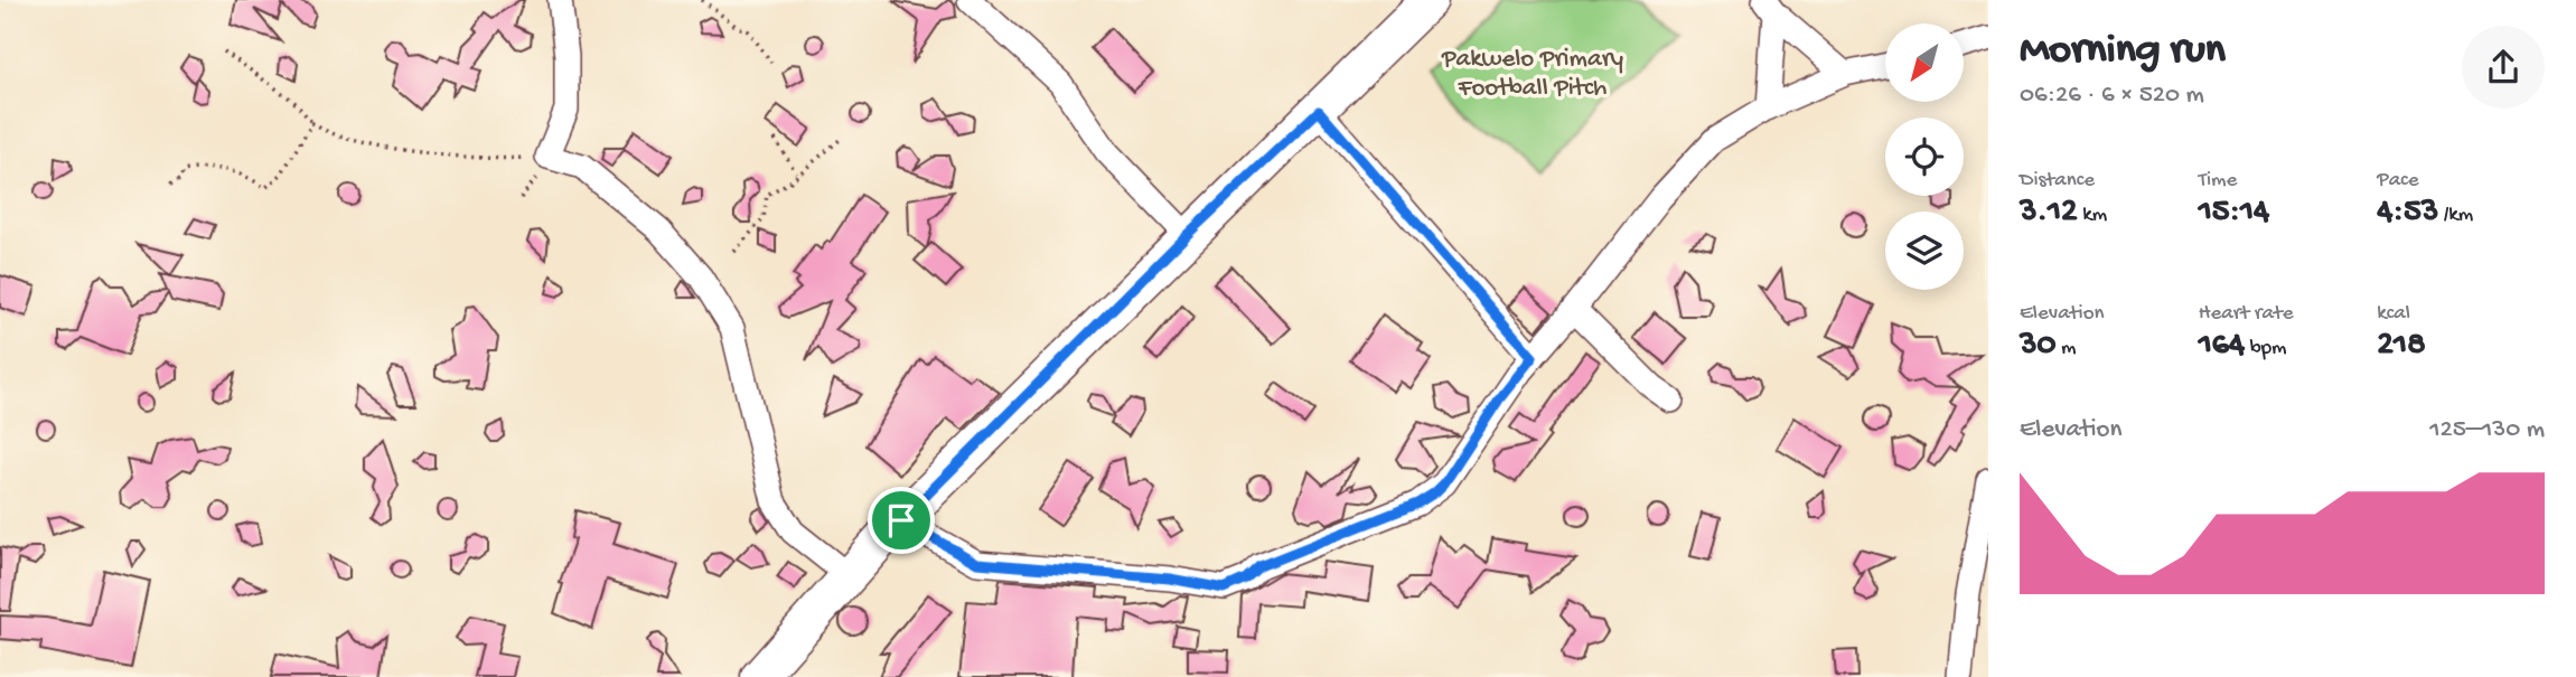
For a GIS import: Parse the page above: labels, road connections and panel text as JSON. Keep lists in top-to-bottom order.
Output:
{
  "parks": ["Pakwelo Primary Football Pitch"],
  "north": "bottom left",
  "page": {
    "heading": ["Morning run", "06:26 · 6 × 520 m"],
    "stats": [
      ["Distance", "3.12 km"],
      ["Time", "15:14"],
      ["Pace", "4:53 /km"],
      ["Elevation", "30 m"],
      ["Heart rate", "164 bpm"],
      ["kcal", "218"]
    ],
    "chart": ["Elevation", "125–130 m"]
  }
}
